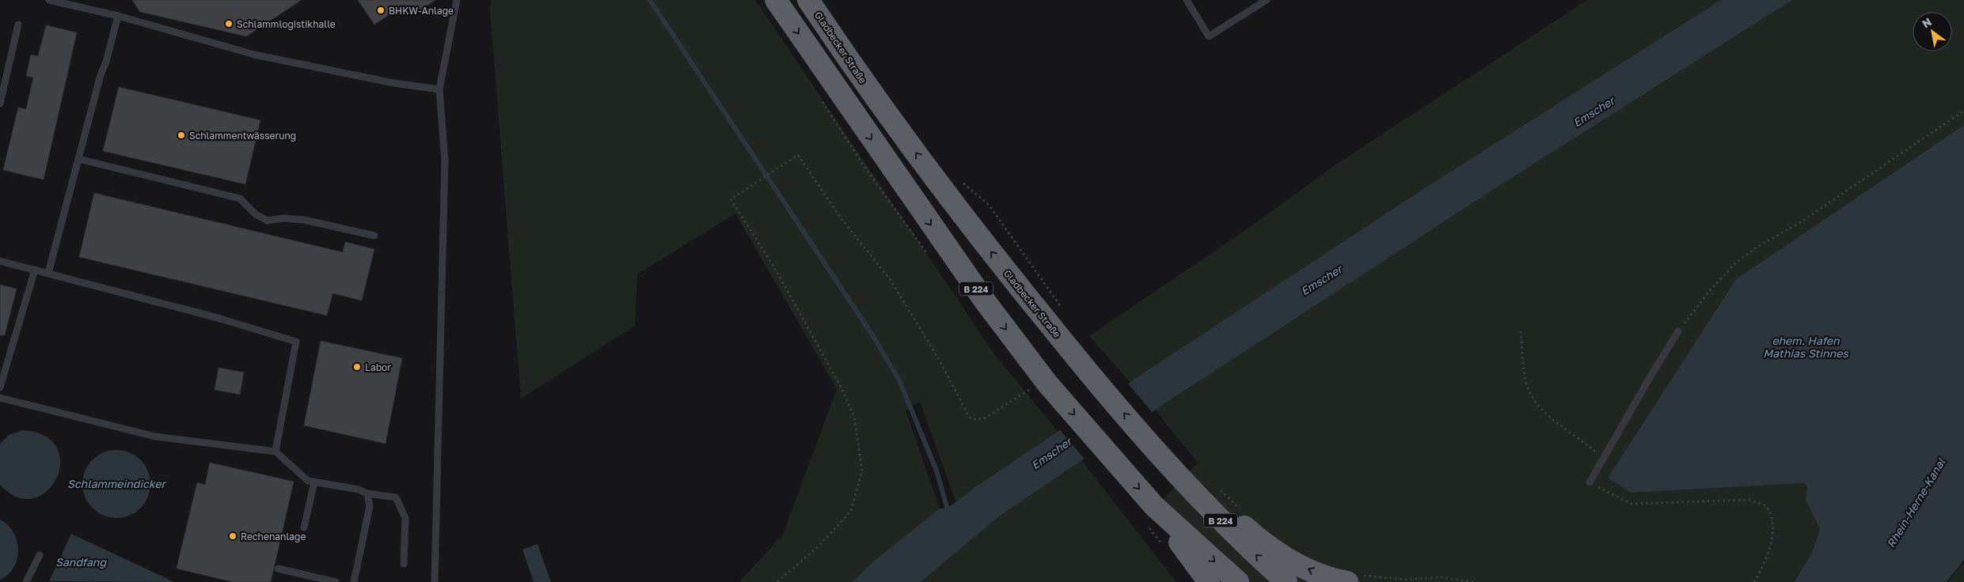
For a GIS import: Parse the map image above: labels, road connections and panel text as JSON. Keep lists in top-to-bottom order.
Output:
{
  "streets": {
    "highway": ["Gladbecker Straße", "B 224"]
  },
  "water": [
    "Emscher",
    "ehem. Hafen Mathias Stinnes",
    "Schlammeindicker",
    "Rhein-Herne-Kanal",
    "Sandfang"
  ],
  "places": [
    "BHKW-Anlage",
    "Schlammlogistikhalle",
    "Schlammentwässerung",
    "Labor",
    "Rechenanlage"
  ],
  "north": "top left"
}
